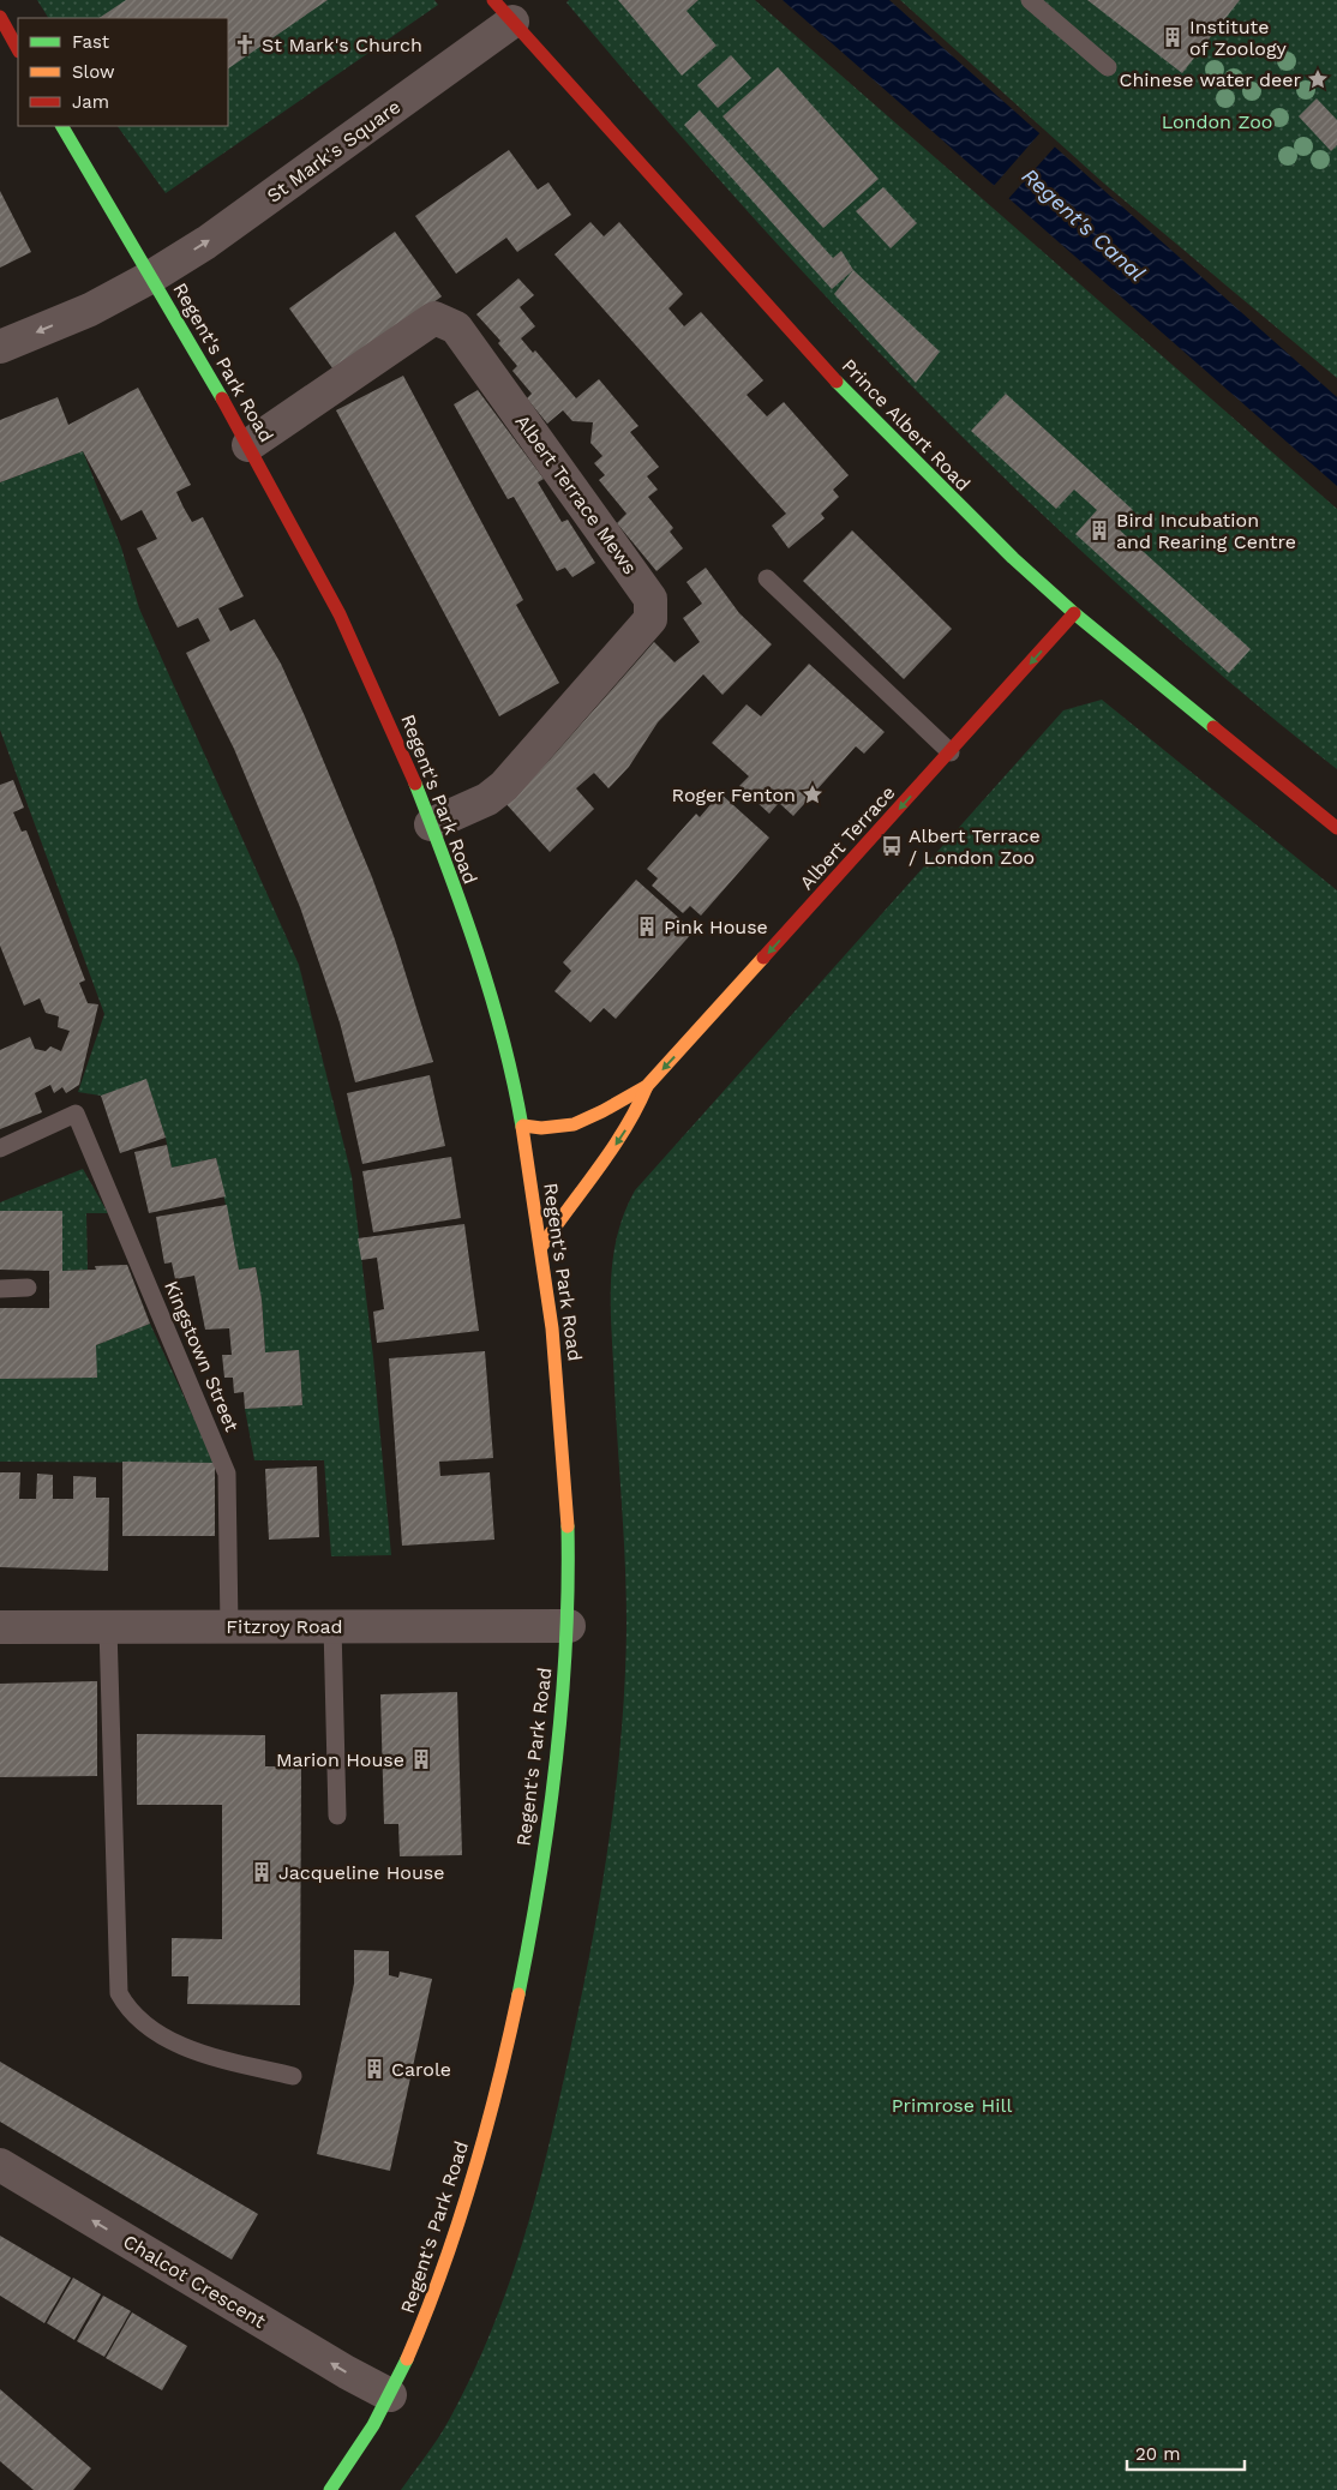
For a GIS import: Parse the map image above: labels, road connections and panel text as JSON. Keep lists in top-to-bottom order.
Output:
{
  "streets": {
    "street": [
      "St Mark's Square",
      "Regent's Park Road",
      "Prince Albert Road",
      "Albert Terrace Mews",
      "Albert Terrace",
      "Fitzroy Road",
      "Chalcot Crescent"
    ],
    "lane": ["Kingstown Street"]
  },
  "crossings": [
    ["St Mark's Square", "Regent's Park Road"],
    ["St Mark's Square", "Prince Albert Road"],
    ["Regent's Park Road", "Albert Terrace Mews"],
    ["Regent's Park Road", "Albert Terrace"],
    ["Regent's Park Road", "Fitzroy Road"],
    ["Regent's Park Road", "Chalcot Crescent"],
    ["Prince Albert Road", "Albert Terrace"],
    ["Kingstown Street", "Fitzroy Road"]
  ],
  "one_way": ["Albert Terrace", "Chalcot Crescent"],
  "water": ["Regent's Canal"],
  "parks": ["London Zoo", "Primrose Hill"],
  "places": {
    "building": [
      "Institute of Zoology",
      "Bird Incubation and Rearing Centre",
      "Pink House",
      "Marion House",
      "Jacqueline House",
      "Carole"
    ],
    "church": ["St Mark's Church"],
    "place": ["Chinese water deer", "Roger Fenton"],
    "bus stop": ["Albert Terrace / London Zoo"]
  },
  "legend": ["Fast", "Slow", "Jam"],
  "scale_bar": "20 m"
}
